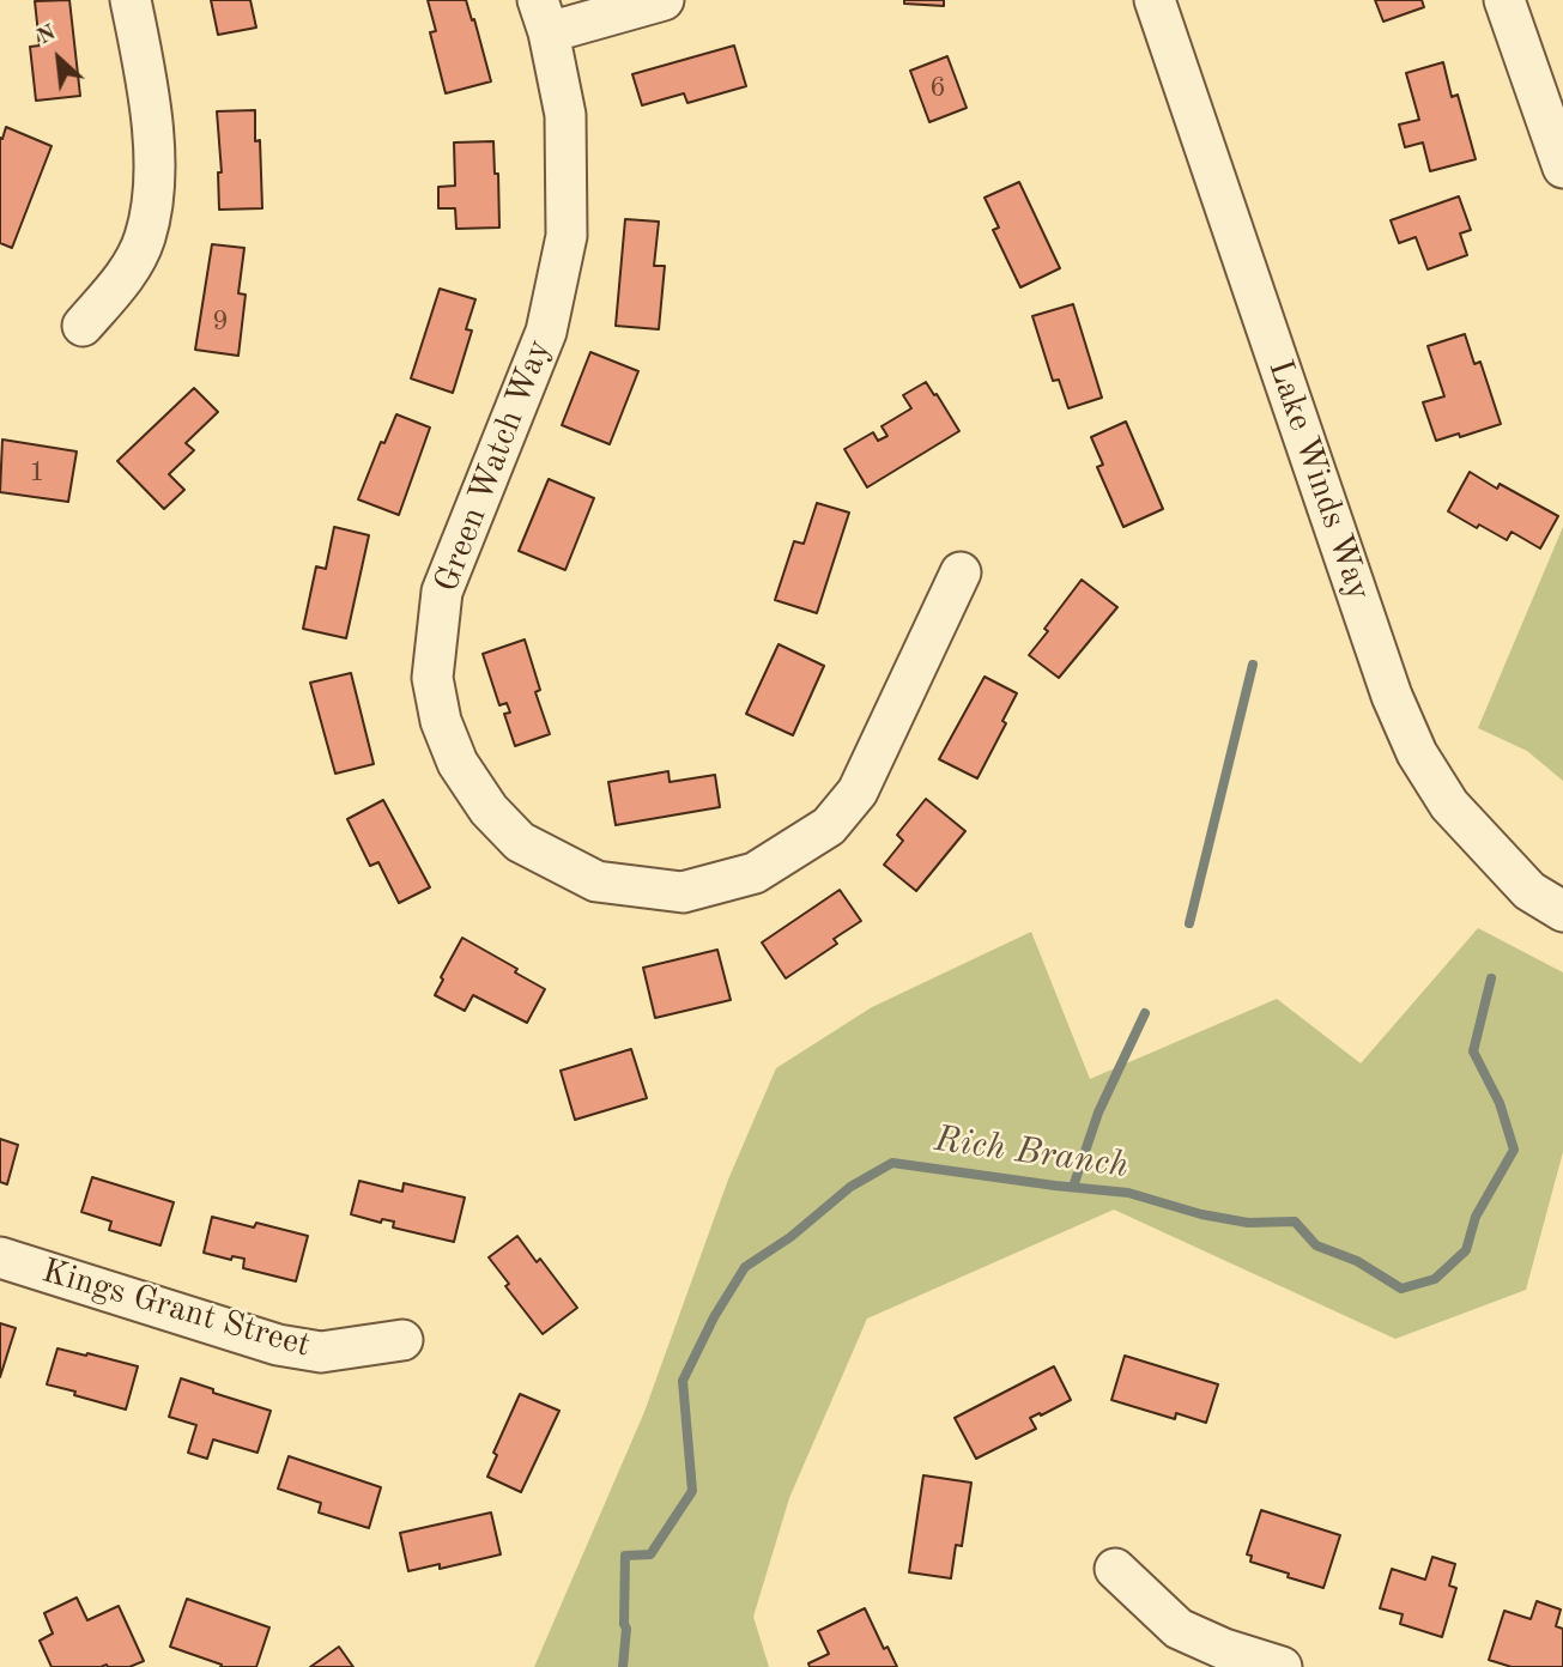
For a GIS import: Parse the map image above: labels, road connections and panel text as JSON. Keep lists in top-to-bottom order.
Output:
{
  "streets": {
    "street": ["Green Watch Way", "Lake Winds Way", "Kings Grant Street"]
  },
  "water": ["Rich Branch"],
  "house_numbers": ["6", "9", "1"],
  "north": "top left"
}
